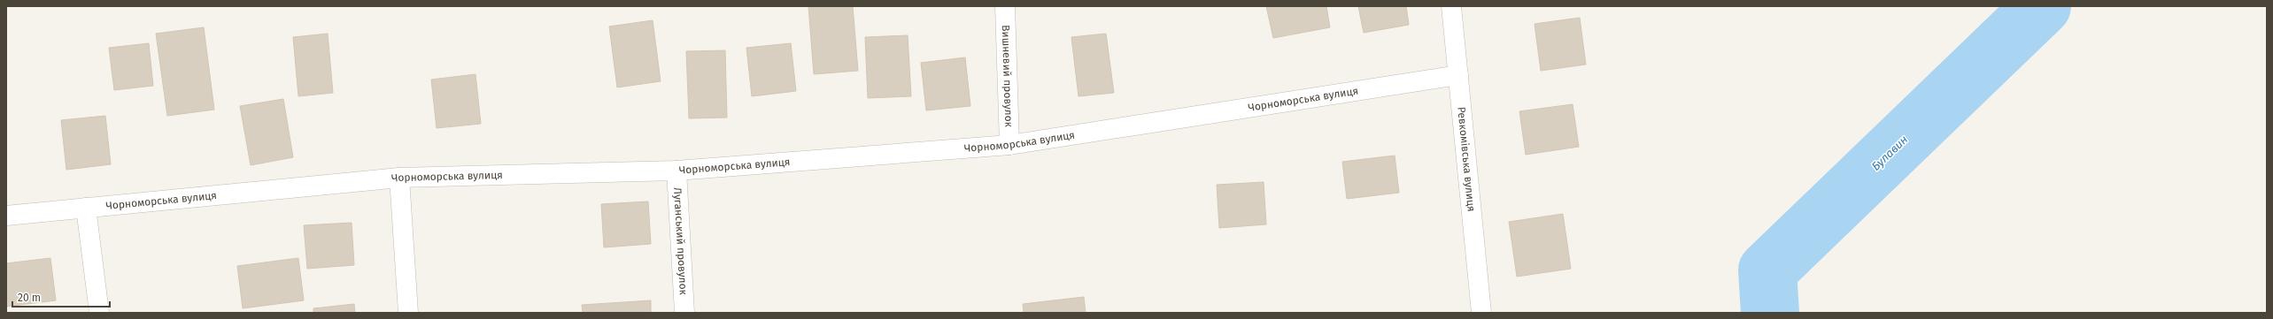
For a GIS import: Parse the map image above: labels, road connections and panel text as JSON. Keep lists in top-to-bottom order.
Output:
{
  "streets": {
    "street": [
      "Вишневий провулок",
      "Чорноморська вулиця",
      "Ревкомівська вулиця",
      "Луганський провулок"
    ]
  },
  "crossings": [
    ["Вишневий провулок", "Чорноморська вулиця"],
    ["Чорноморська вулиця", "Ревкомівська вулиця"],
    ["Чорноморська вулиця", "Луганський провулок"]
  ],
  "water": ["Булавин"],
  "scale_bar": "20 m"
}
